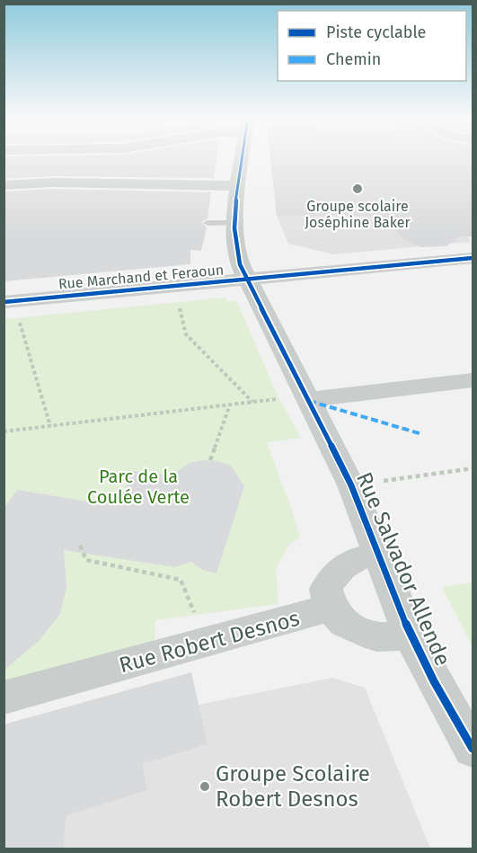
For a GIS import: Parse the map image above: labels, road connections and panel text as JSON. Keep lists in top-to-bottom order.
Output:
{
  "streets": {
    "street": ["Rue Marchand et Feraoun", "Rue Salvador Allende", "Rue Robert Desnos"]
  },
  "crossings": [
    ["Rue Marchand et Feraoun", "Rue Salvador Allende"]
  ],
  "parks": ["Parc de la Coulée Verte"],
  "places": ["Groupe scolaire Joséphine Baker", "Groupe Scolaire Robert Desnos"],
  "legend": ["Piste cyclable", "Chemin"]
}
